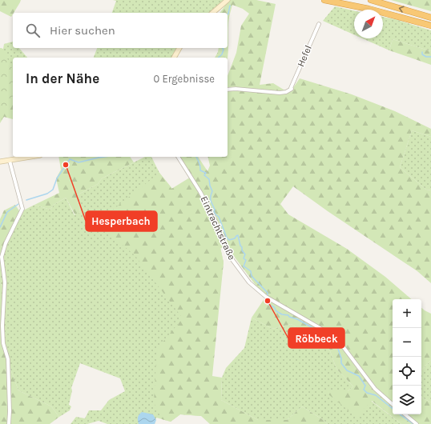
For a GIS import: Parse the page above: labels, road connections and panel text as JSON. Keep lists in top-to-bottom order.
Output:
{
  "streets": {
    "street": ["Hefel", "Eintrachtstraße"]
  },
  "places": ["Hesperbach", "Röbbeck"],
  "north": "top right",
  "page": {
    "search": "Hier suchen",
    "heading": ["In der Nähe", "0 Ergebnisse"],
    "map_buttons": ["+", "−"]
  }
}
